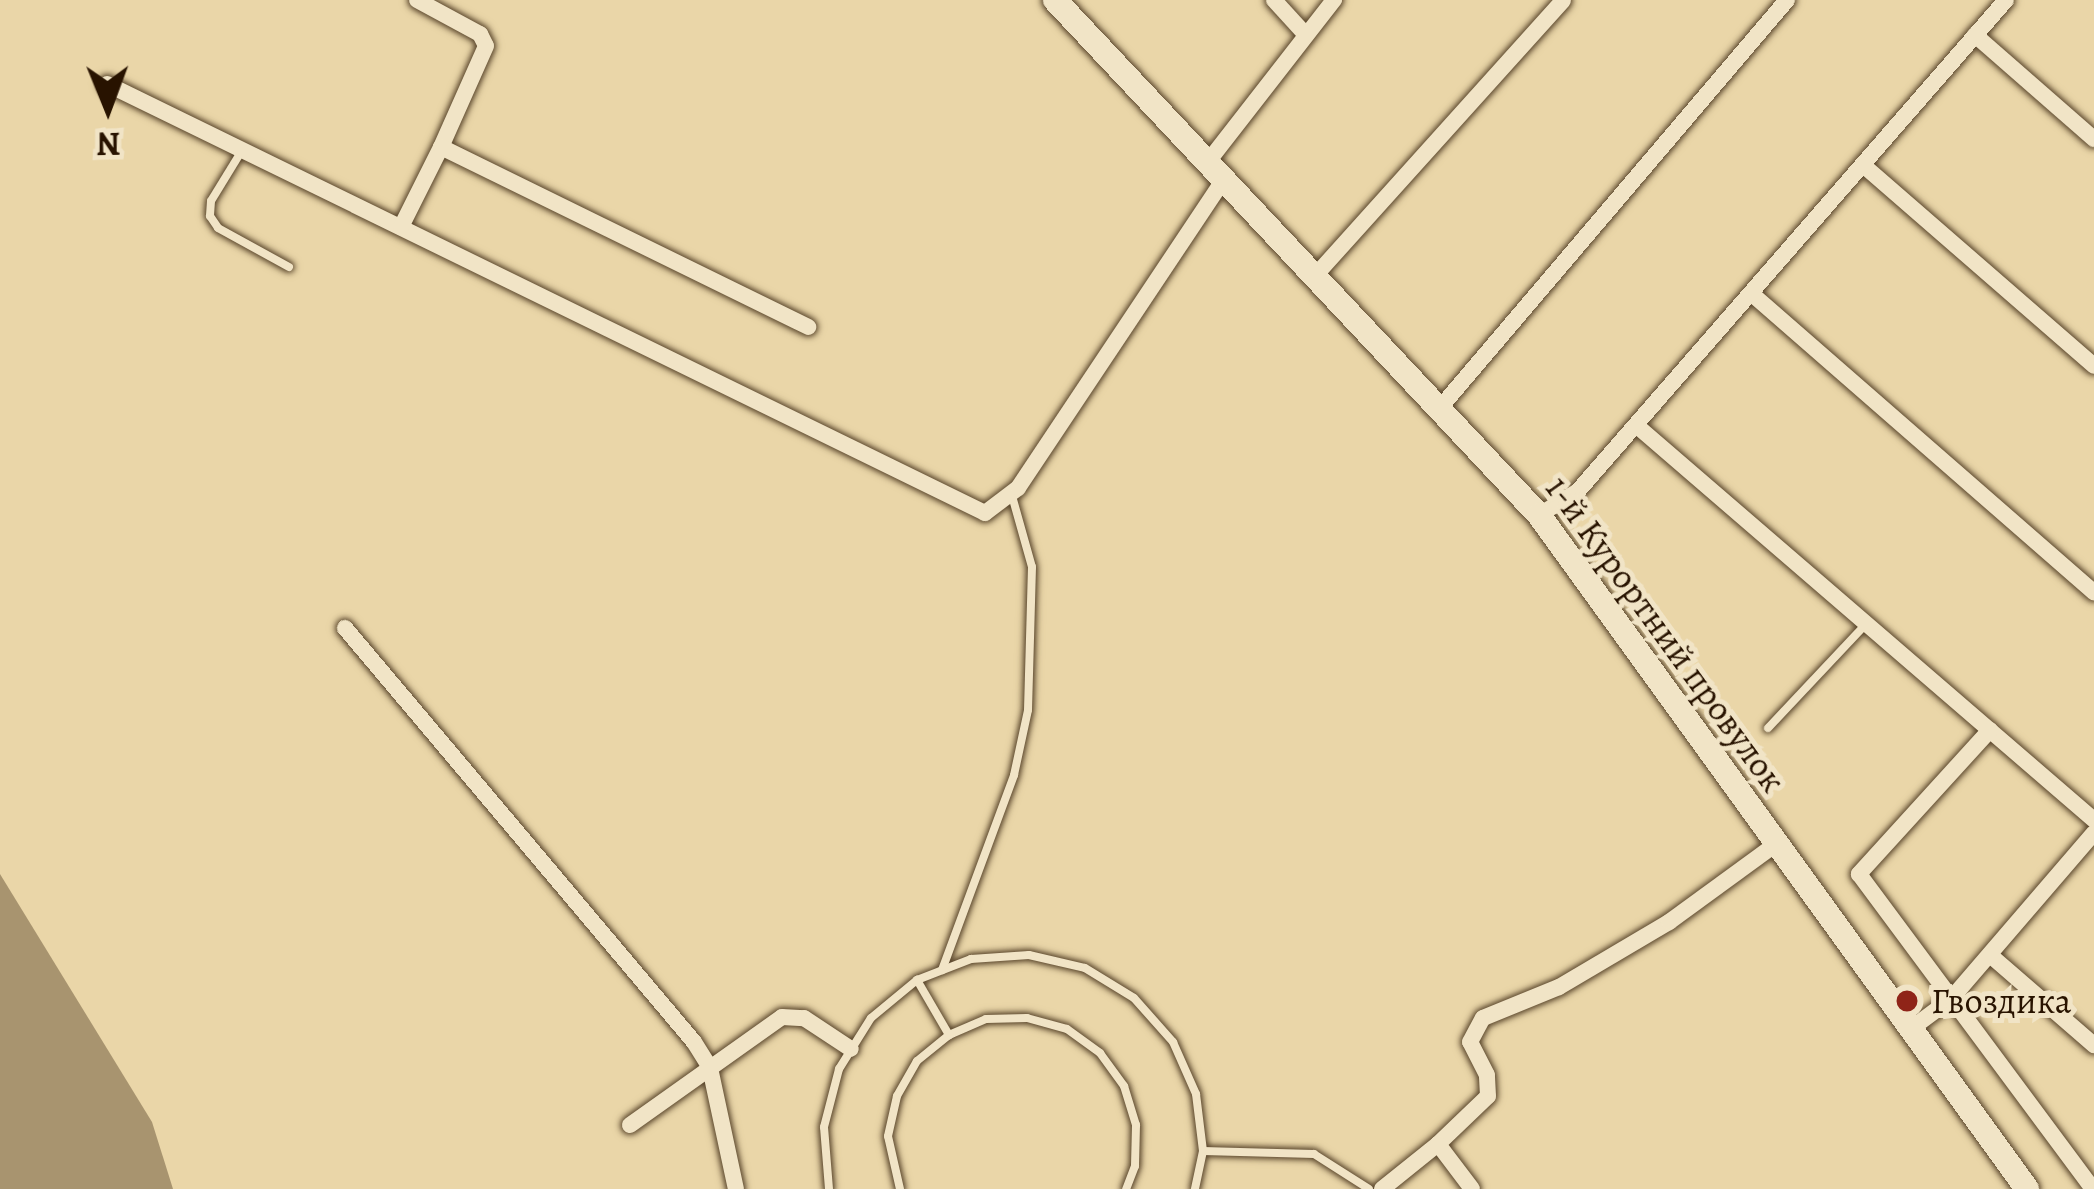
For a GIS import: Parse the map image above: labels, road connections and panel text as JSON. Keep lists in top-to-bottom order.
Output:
{
  "streets": {
    "street": ["1-й Курортний провулок"]
  },
  "places": ["Гвоздика"],
  "north": "bottom"
}
